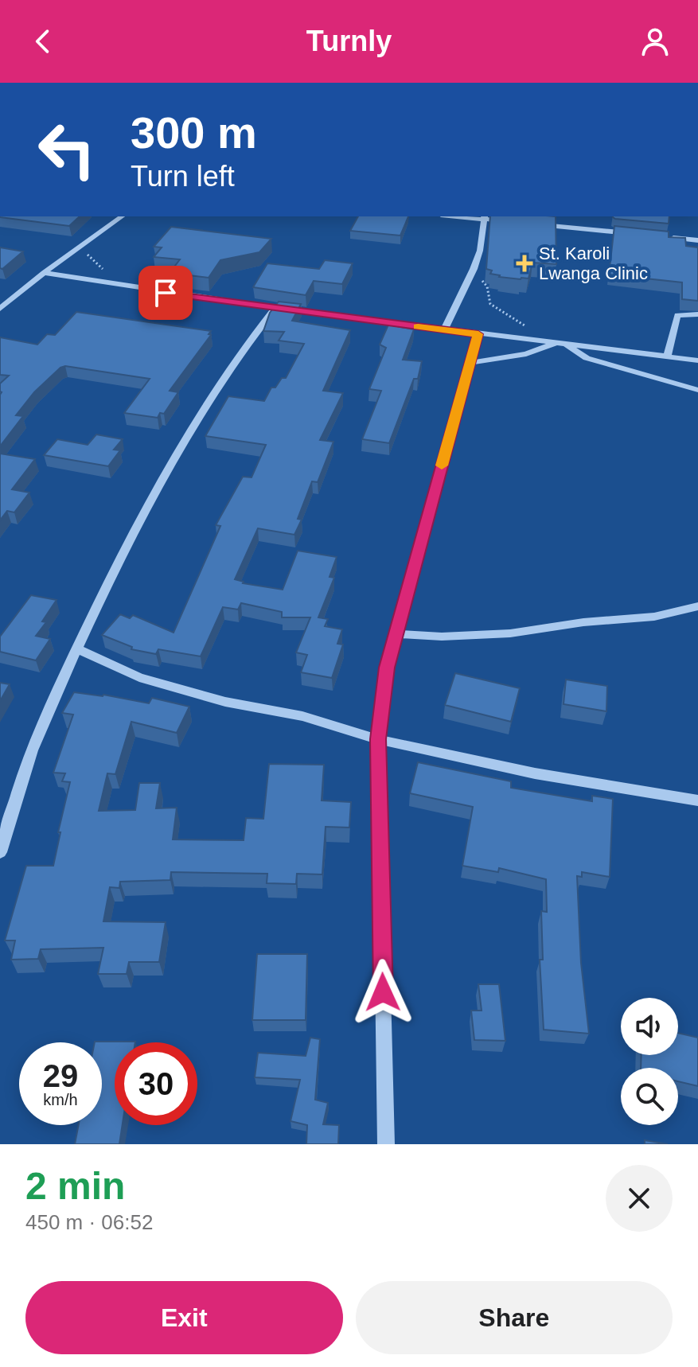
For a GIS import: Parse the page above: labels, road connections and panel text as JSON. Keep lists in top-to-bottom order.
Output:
{
  "places": {
    "health": ["St. Karoli Lwanga Clinic"]
  },
  "page": {
    "header": "Turnly",
    "turn": ["300 m", "Turn left"],
    "speed": "29 km/h",
    "limit": "30",
    "heading": ["2 min", "450 m · 06:52"],
    "buttons": ["Exit", "Share"]
  }
}
